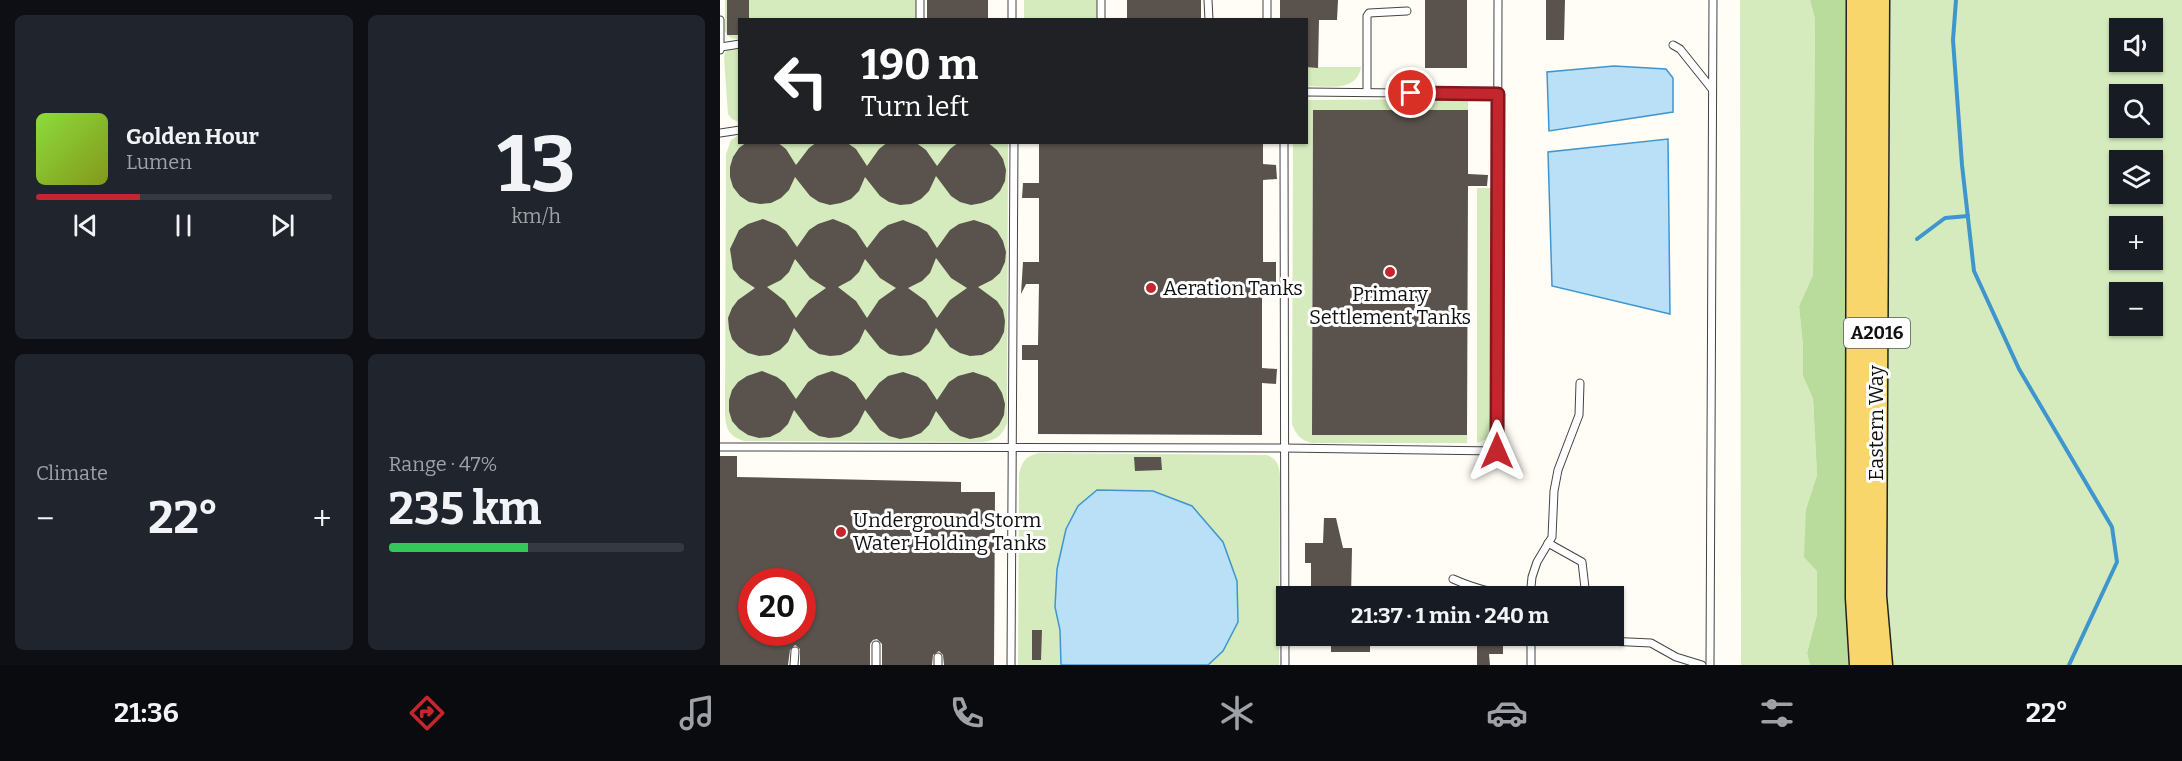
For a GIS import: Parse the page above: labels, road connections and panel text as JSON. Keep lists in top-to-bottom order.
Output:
{
  "streets": {
    "main road": ["A2016", "Eastern Way"]
  },
  "places": ["Primary Settlement Tanks", "Aeration Tanks", "Underground Storm Water Holding Tanks"],
  "page": {
    "tile": [
      ["13", "km/h"],
      "Climate",
      ["Range · 47%", "235 km"]
    ],
    "map_buttons": ["+", "−"],
    "turn": ["190 m", "Turn left"],
    "song": ["Golden Hour", "Lumen"],
    "heat": ["−", "22°", "+"],
    "limit": "20",
    "trip": "21:37 · 1 min · 240 m",
    "tabs": ["21:36", "22°"]
  }
}
